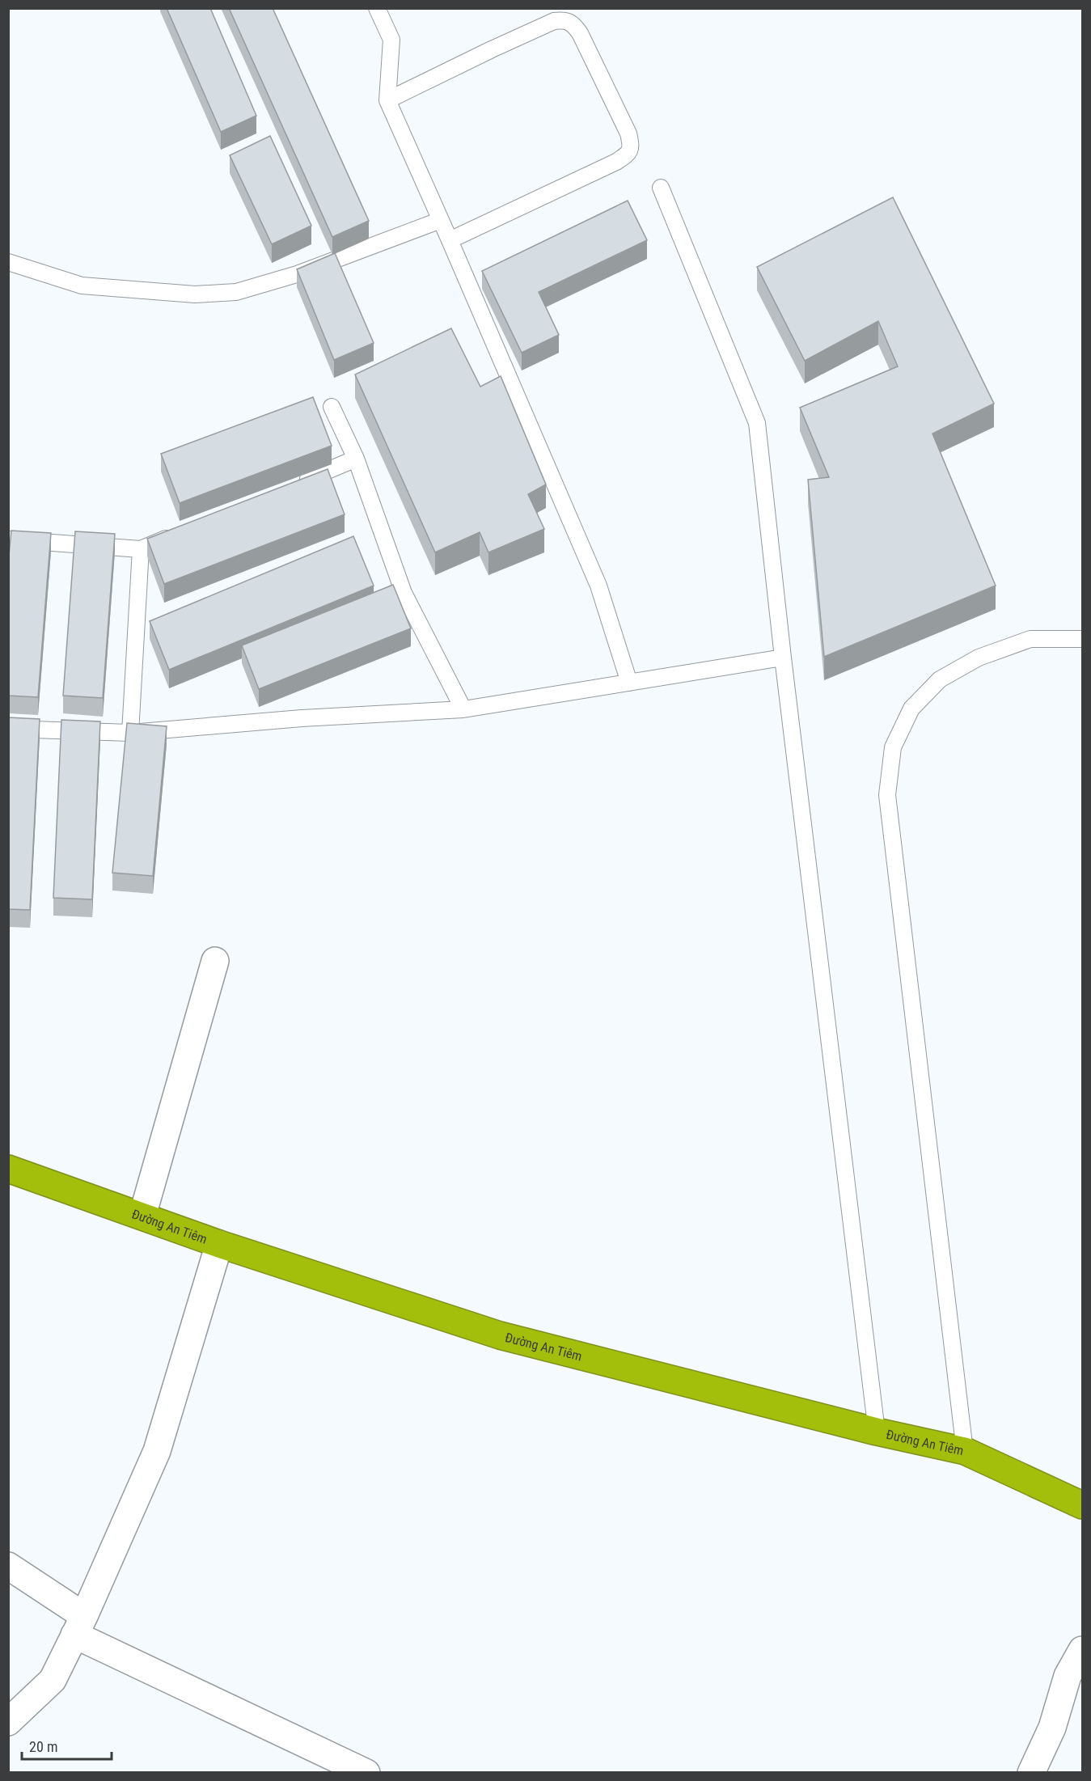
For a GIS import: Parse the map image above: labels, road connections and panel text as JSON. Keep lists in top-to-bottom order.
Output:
{
  "streets": {
    "highway": ["Đường An Tiêm"]
  },
  "scale_bar": "20 m"
}
